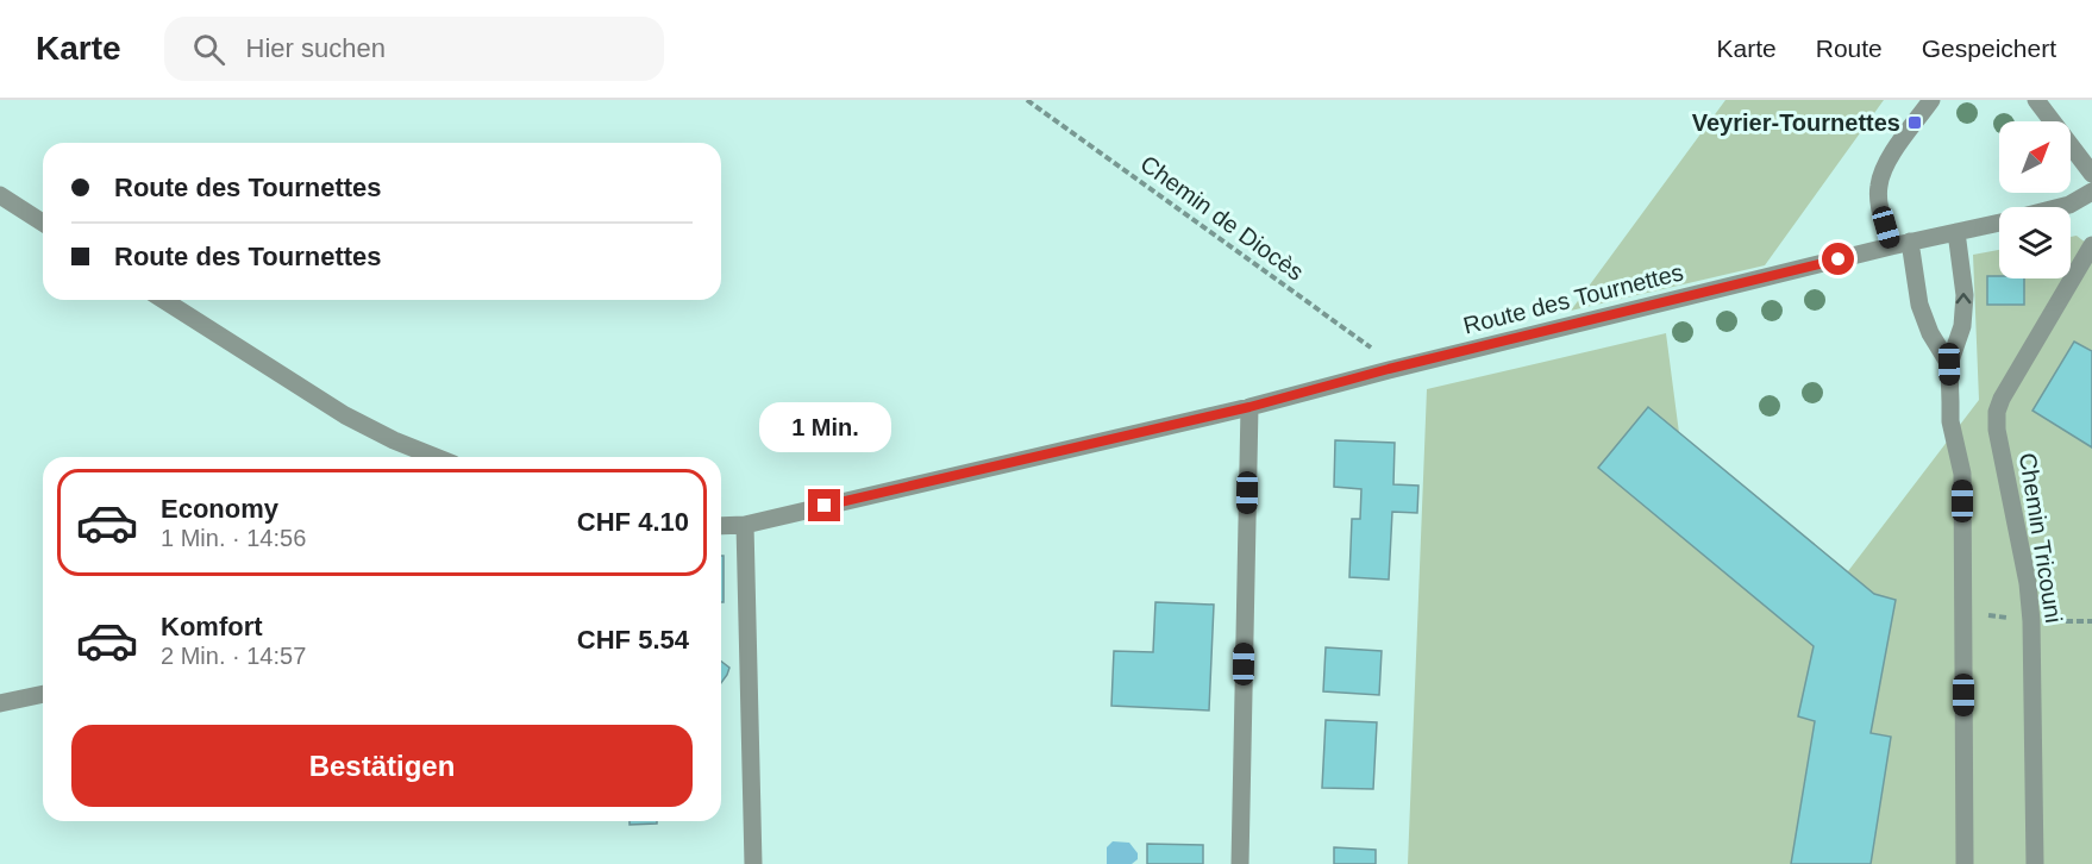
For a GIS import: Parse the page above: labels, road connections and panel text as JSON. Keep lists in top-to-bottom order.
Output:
{
  "streets": {
    "street": ["Route des Tournettes", "Chemin Tricouni"],
    "path": ["Chemin de Diocès"]
  },
  "crossings": [
    ["Chemin de Diocès", "Route des Tournettes"]
  ],
  "places": {
    "transit": ["Veyrier-Tournettes"]
  },
  "north": "top right",
  "page": {
    "header": "Karte",
    "search": "Hier suchen",
    "nav": ["Karte", "Route", "Gespeichert"],
    "banner": ["Route des Tournettes", "Route des Tournettes"],
    "bubble": "1 Min.",
    "list": [
      {
        "name": "Economy",
        "note": "1 Min. · 14:56",
        "value": "CHF 4.10"
      },
      {
        "name": "Komfort",
        "note": "2 Min. · 14:57",
        "value": "CHF 5.54"
      }
    ],
    "buttons": "Bestätigen"
  }
}
